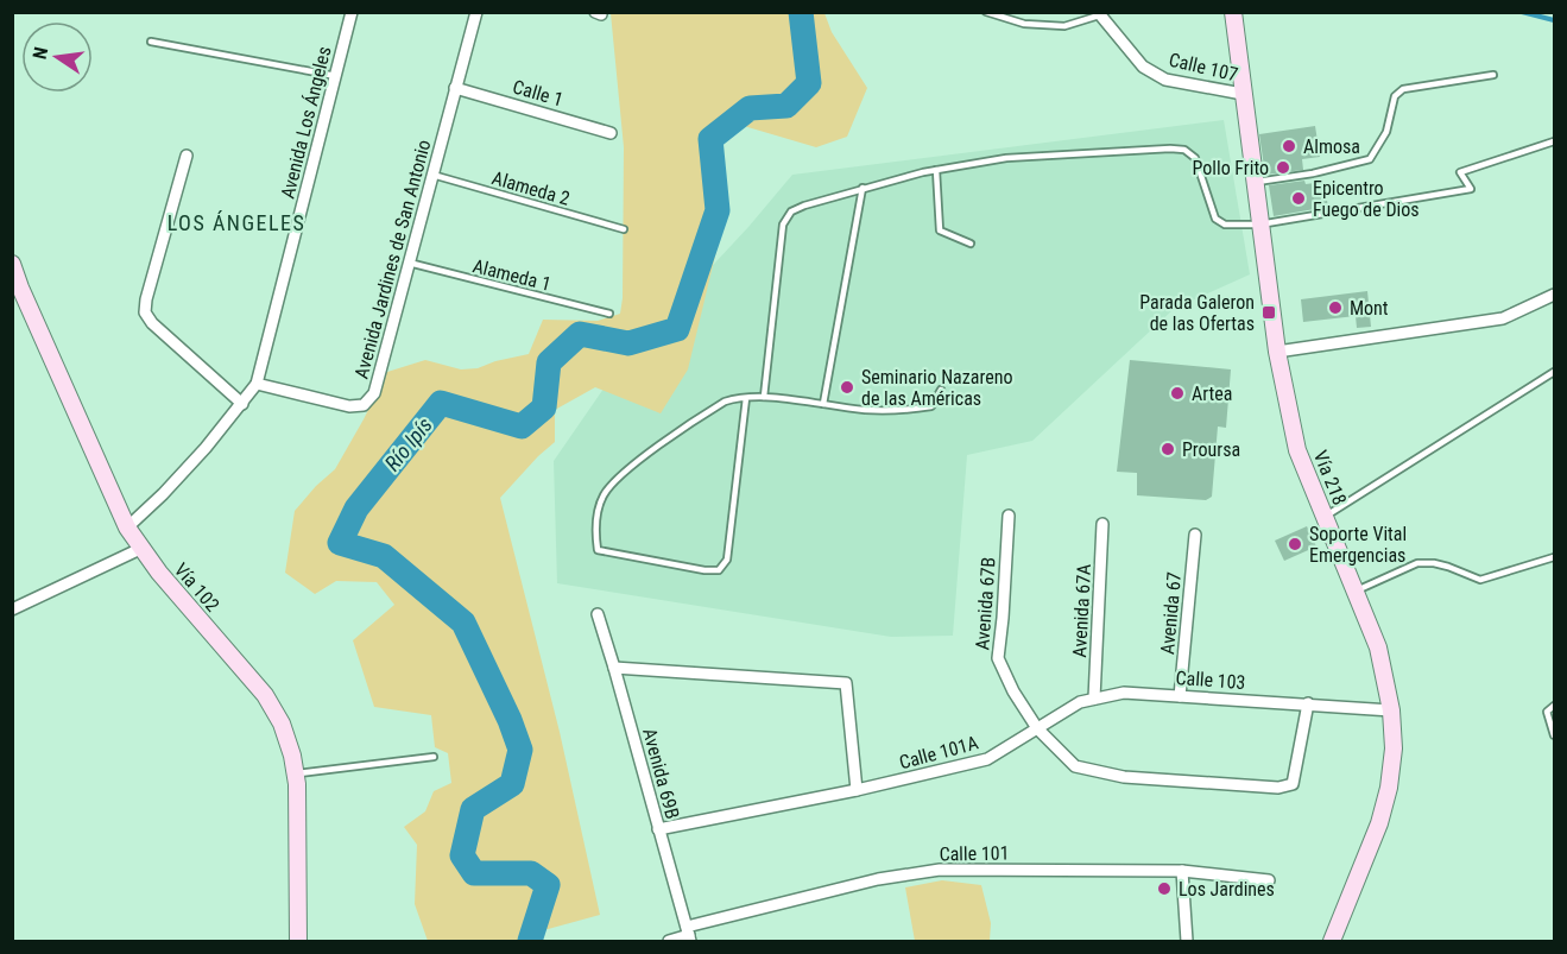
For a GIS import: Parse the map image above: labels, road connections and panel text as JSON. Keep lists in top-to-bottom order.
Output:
{
  "streets": {
    "main road": ["Vía 218", "Vía 102"],
    "street": [
      "Calle 107",
      "Calle 1",
      "Avenida Los Ángeles",
      "Avenida Jardines de San Antonio",
      "Avenida 67B",
      "Avenida 67A",
      "Avenida 67",
      "Calle 103",
      "Calle 101A",
      "Avenida 69B",
      "Calle 101"
    ],
    "lane": ["Alameda 2", "Alameda 1"]
  },
  "crossings": [
    ["Calle 107", "Vía 218"],
    ["Calle 1", "Avenida Jardines de San Antonio"],
    ["Avenida Los Ángeles", "Avenida Jardines de San Antonio"],
    ["Avenida Los Ángeles", "Vía 102"],
    ["Alameda 2", "Avenida Jardines de San Antonio"],
    ["Avenida Jardines de San Antonio", "Alameda 1"],
    ["Vía 218", "Calle 103"],
    ["Avenida 67B", "Calle 103"],
    ["Avenida 67B", "Calle 101A"],
    ["Avenida 67A", "Calle 103"],
    ["Avenida 67", "Calle 103"],
    ["Calle 103", "Calle 101A"],
    ["Calle 101A", "Avenida 69B"],
    ["Avenida 69B", "Calle 101"]
  ],
  "districts": ["LOS ÁNGELES"],
  "water": ["Río Ipís"],
  "places": {
    "other": [
      "Almosa",
      "Pollo Frito",
      "Epicentro Fuego de Dios",
      "Mont",
      "Seminario Nazareno de las Américas",
      "Artea",
      "Proursa",
      "Soporte Vital Emergencias",
      "Los Jardines"
    ],
    "transit": ["Parada Galeron de las Ofertas"]
  },
  "north": "left"
}
